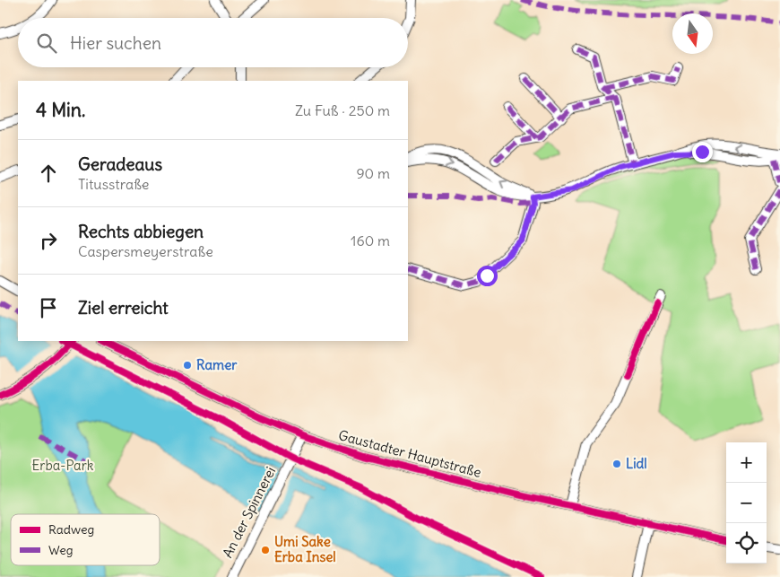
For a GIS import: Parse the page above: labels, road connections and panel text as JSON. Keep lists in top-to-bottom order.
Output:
{
  "streets": {
    "street": ["Gaustadter Hauptstraße", "An der Spinnerei"]
  },
  "crossings": [
    ["Gaustadter Hauptstraße", "An der Spinnerei"]
  ],
  "parks": ["Erba-Park"],
  "places": ["Ramer", "Lidl", "Umi Sake Erba Insel"],
  "legend": ["Radweg", "Weg"],
  "north": "bottom",
  "page": {
    "search": "Hier suchen",
    "heading": ["4 Min.", "Zu Fuß · 250 m"],
    "list": [
      ["Geradeaus", "Titusstraße", "90 m"],
      ["Rechts abbiegen", "Caspersmeyerstraße", "160 m"],
      "Ziel erreicht"
    ],
    "map_buttons": ["+", "−"]
  }
}
